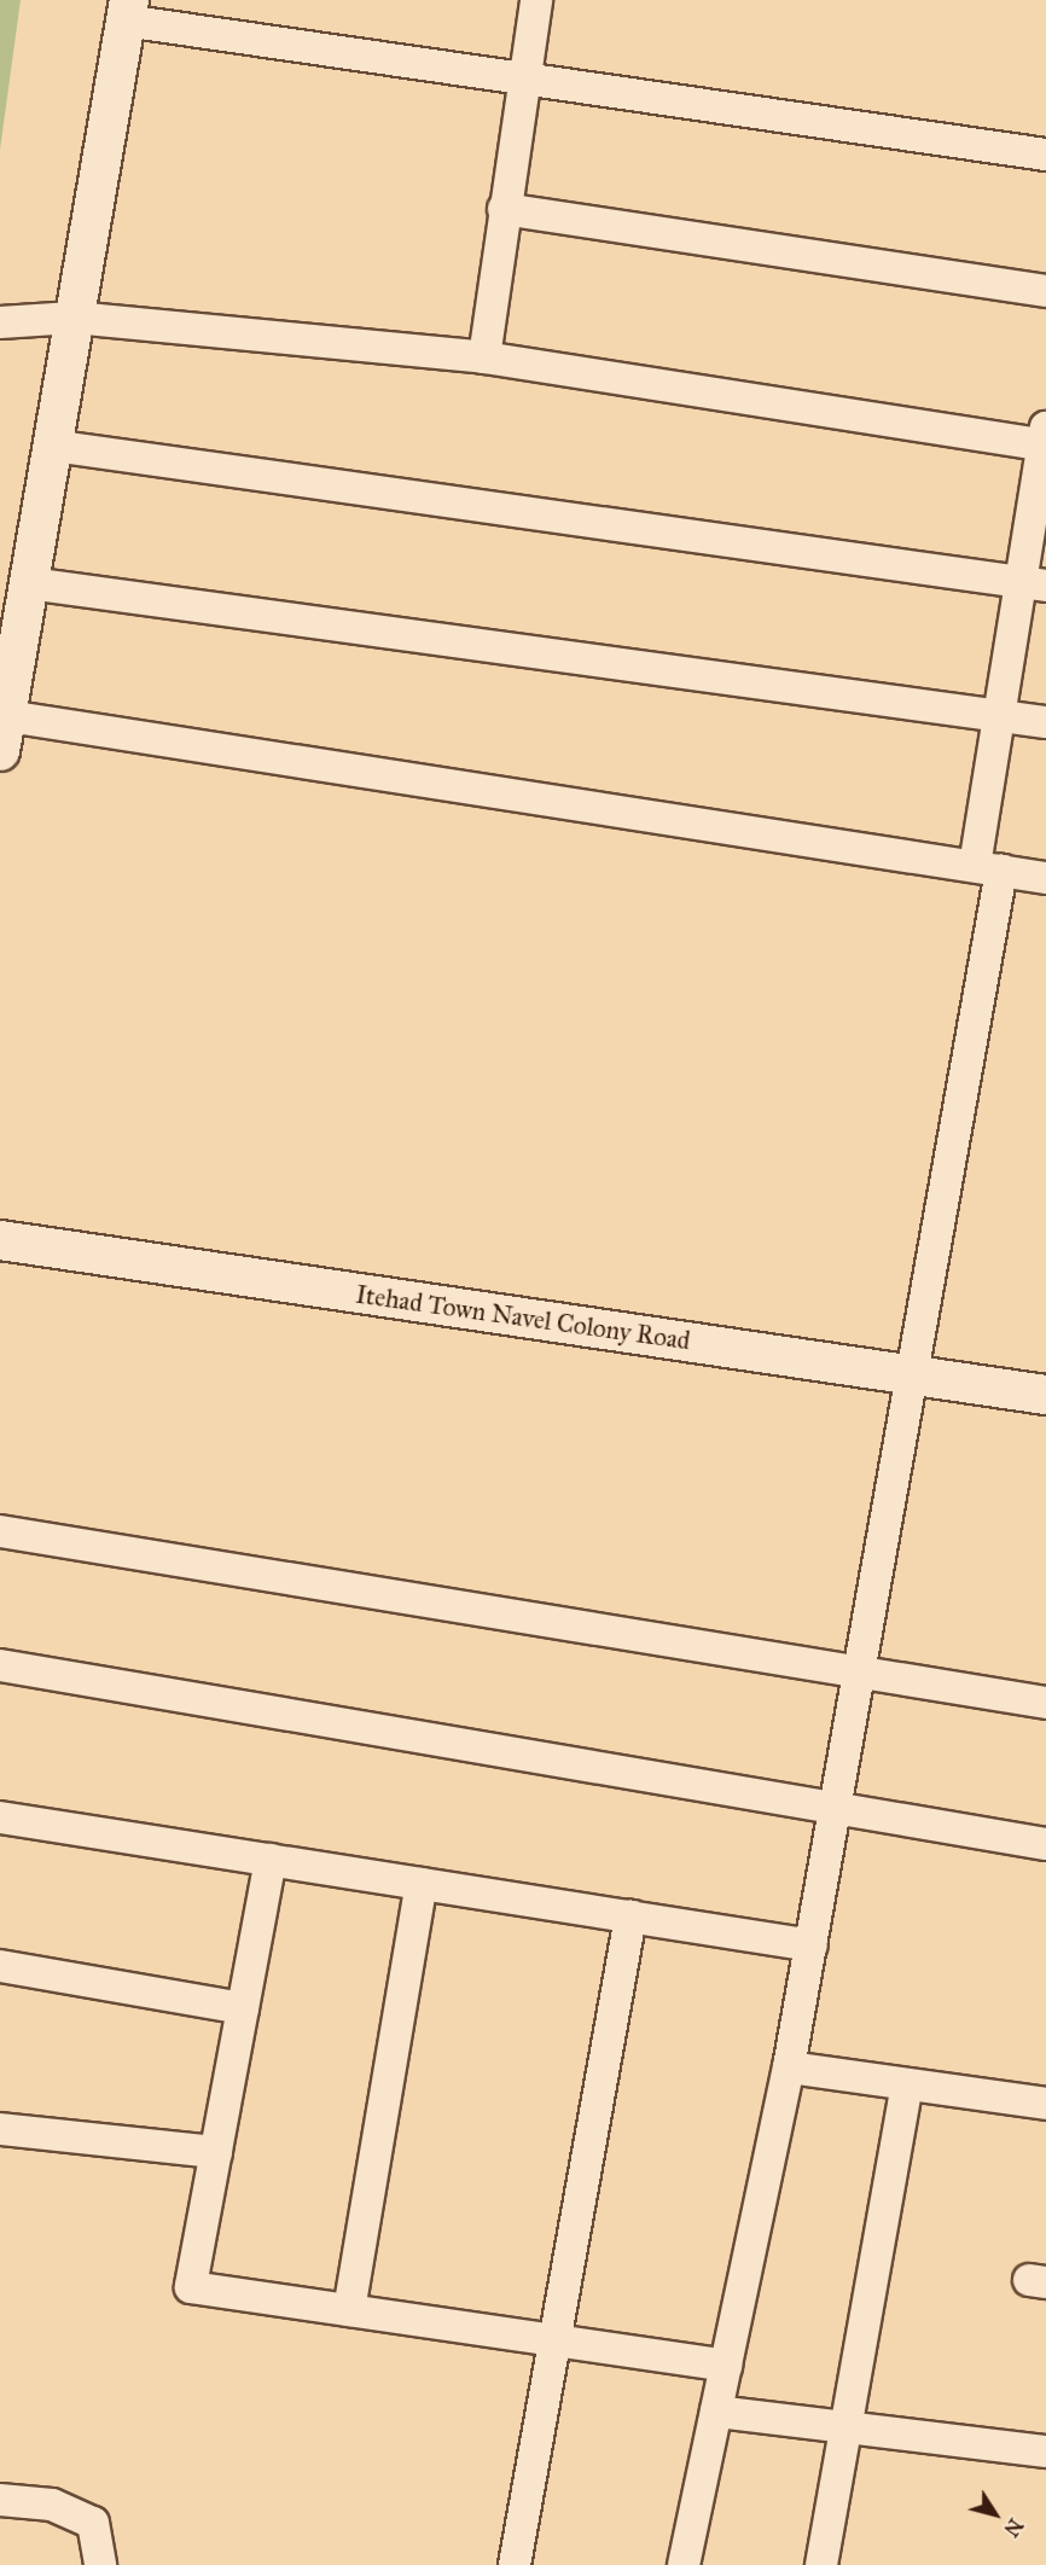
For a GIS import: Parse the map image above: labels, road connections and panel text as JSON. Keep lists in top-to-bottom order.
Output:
{
  "streets": {
    "street": ["Itehad Town Navel Colony Road"]
  },
  "north": "bottom right"
}
